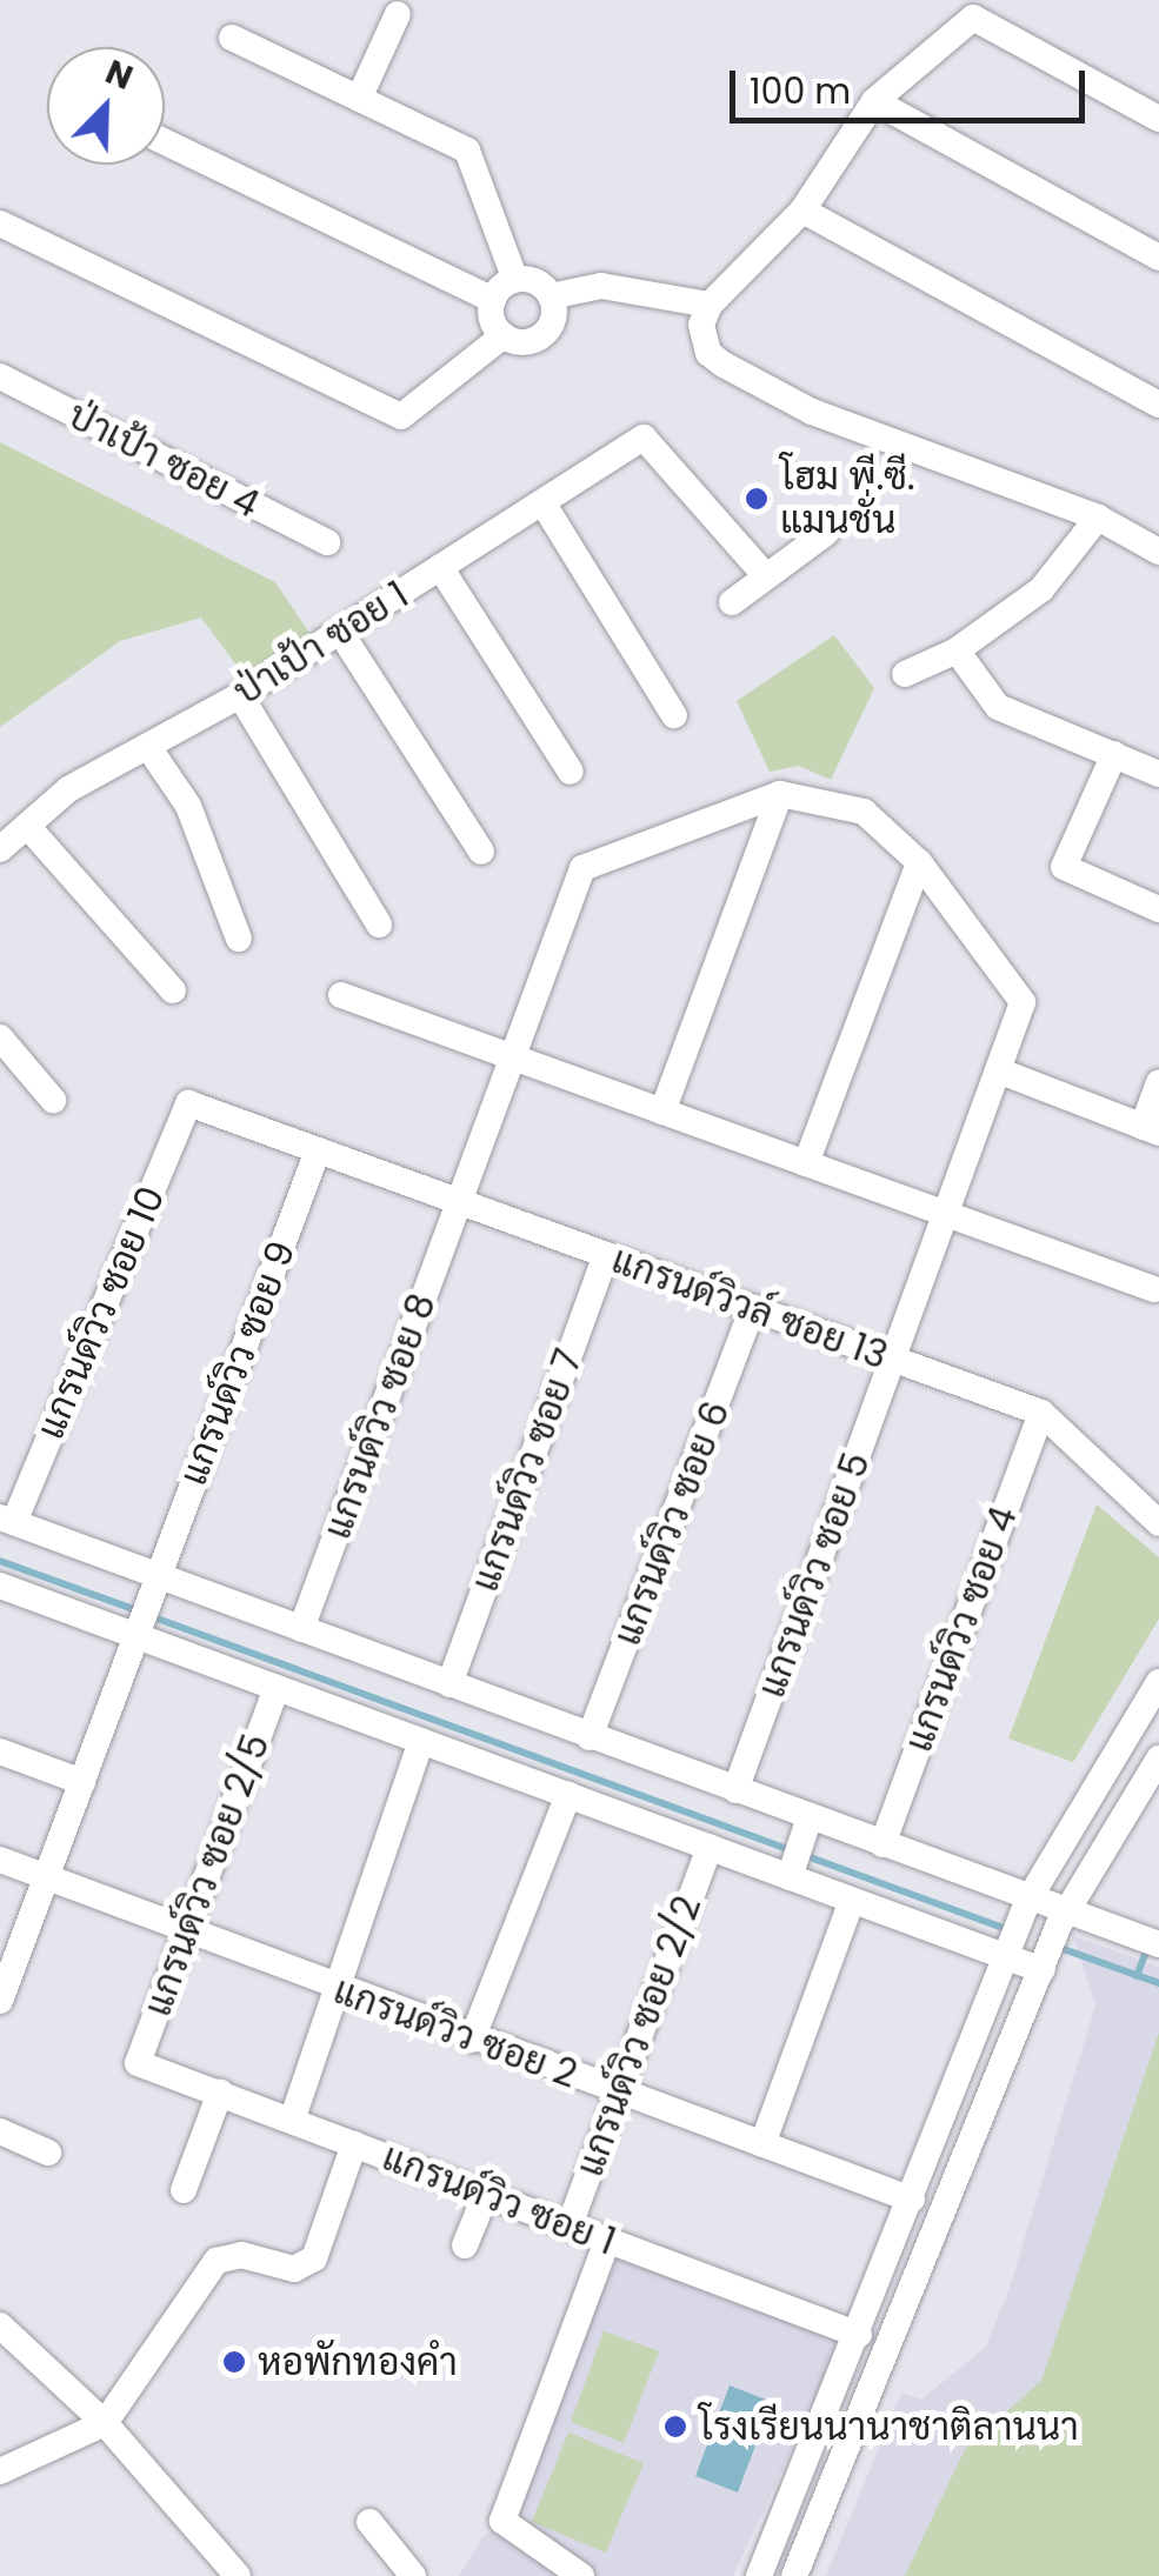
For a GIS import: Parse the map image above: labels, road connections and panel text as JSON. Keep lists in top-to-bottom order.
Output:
{
  "streets": {
    "street": [
      "ป่าเป้า ซอย 4",
      "ป่าเป้า ซอย 1",
      "แกรนด์วิวล์ ซอย 13",
      "แกรนด์วิว ซอย 10",
      "แกรนด์วิว ซอย 9",
      "แกรนด์วิว ซอย 8",
      "แกรนด์วิว ซอย 7",
      "แกรนด์วิว ซอย 6",
      "แกรนด์วิว ซอย 5",
      "แกรนด์วิว ซอย 4",
      "แกรนด์วิว ซอย 2/5",
      "แกรนด์วิว ซอย 2",
      "แกรนด์วิว ซอย 2/2",
      "แกรนด์วิว ซอย 1"
    ]
  },
  "crossings": [
    ["แกรนด์วิวล์ ซอย 13", "แกรนด์วิว ซอย 10"],
    ["แกรนด์วิวล์ ซอย 13", "แกรนด์วิว ซอย 9"],
    ["แกรนด์วิวล์ ซอย 13", "แกรนด์วิว ซอย 8"],
    ["แกรนด์วิวล์ ซอย 13", "แกรนด์วิว ซอย 7"],
    ["แกรนด์วิวล์ ซอย 13", "แกรนด์วิว ซอย 6"],
    ["แกรนด์วิวล์ ซอย 13", "แกรนด์วิว ซอย 5"],
    ["แกรนด์วิวล์ ซอย 13", "แกรนด์วิว ซอย 4"],
    ["แกรนด์วิว ซอย 9", "แกรนด์วิว ซอย 2"],
    ["แกรนด์วิว ซอย 2/5", "แกรนด์วิว ซอย 2"],
    ["แกรนด์วิว ซอย 2/5", "แกรนด์วิว ซอย 1"],
    ["แกรนด์วิว ซอย 2", "แกรนด์วิว ซอย 2/2"],
    ["แกรนด์วิว ซอย 2/2", "แกรนด์วิว ซอย 1"]
  ],
  "places": ["โฮม พี.ซี. แมนชั่น", "หอพักทองคำ", "โรงเรียนนานาชาติลานนา"],
  "scale_bar": "100 m",
  "north": "top right"
}
